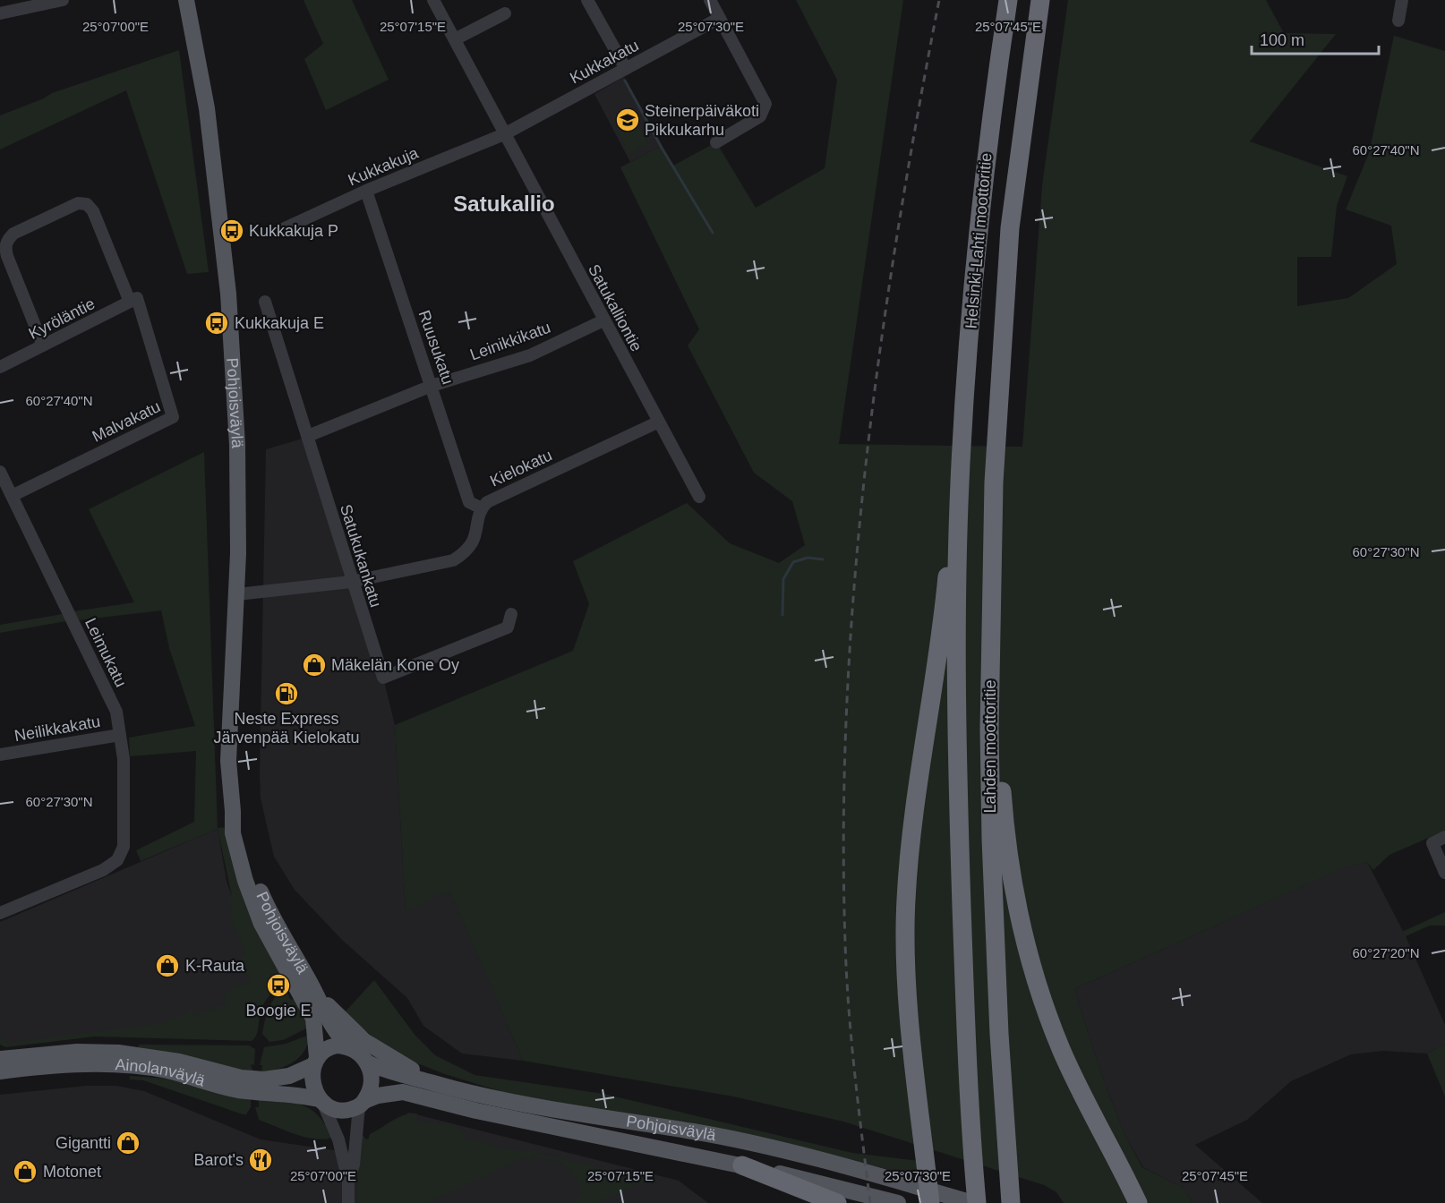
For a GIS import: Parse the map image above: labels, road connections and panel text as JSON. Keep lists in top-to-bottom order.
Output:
{
  "streets": {
    "highway": ["Helsinki-Lahti moottoritie", "Lahden moottoritie"],
    "main road": ["Pohjoisväylä", "Ainolanväylä"],
    "street": [
      "Kukkakatu",
      "Kukkakuja",
      "Satukalliontie",
      "Kyröläntie",
      "Leinikkikatu",
      "Ruusukatu",
      "Malvakatu",
      "Kielokatu",
      "Satukukankatu",
      "Leimukatu",
      "Neilikkakatu"
    ]
  },
  "crossings": [
    ["Kukkakatu", "Kukkakuja"],
    ["Kukkakatu", "Satukalliontie"],
    ["Kukkakuja", "Satukalliontie"],
    ["Kukkakuja", "Ruusukatu"],
    ["Helsinki-Lahti moottoritie", "Lahden moottoritie"],
    ["Satukalliontie", "Leinikkikatu"],
    ["Satukalliontie", "Kielokatu"],
    ["Kyröläntie", "Malvakatu"],
    ["Leinikkikatu", "Ruusukatu"],
    ["Leinikkikatu", "Satukukankatu"],
    ["Ruusukatu", "Kielokatu"],
    ["Pohjoisväylä", "Kielokatu"],
    ["Pohjoisväylä", "Lahden moottoritie"],
    ["Pohjoisväylä", "Ainolanväylä"],
    ["Malvakatu", "Leimukatu"],
    ["Kielokatu", "Satukukankatu"],
    ["Leimukatu", "Neilikkakatu"]
  ],
  "districts": ["Satukallio"],
  "places": {
    "school or university": ["Steinerpäiväkoti Pikkukarhu"],
    "bus stop": ["Kukkakuja P", "Kukkakuja E", "Boogie E"],
    "shop": [
      "Mäkelän Kone Oy",
      "K-Rauta",
      "Gigantti",
      "Motonet"
    ],
    "fuel station": ["Neste Express Järvenpää Kielokatu"],
    "restaurant": ["Barot's"]
  },
  "scale_bar": "100 m",
  "coordinates": [
    "25°07'00\"E",
    "25°07'15\"E",
    "25°07'30\"E",
    "25°07'45\"E",
    "60°27'40\"N",
    "60°27'30\"N",
    "60°27'20\"N"
  ]
}
